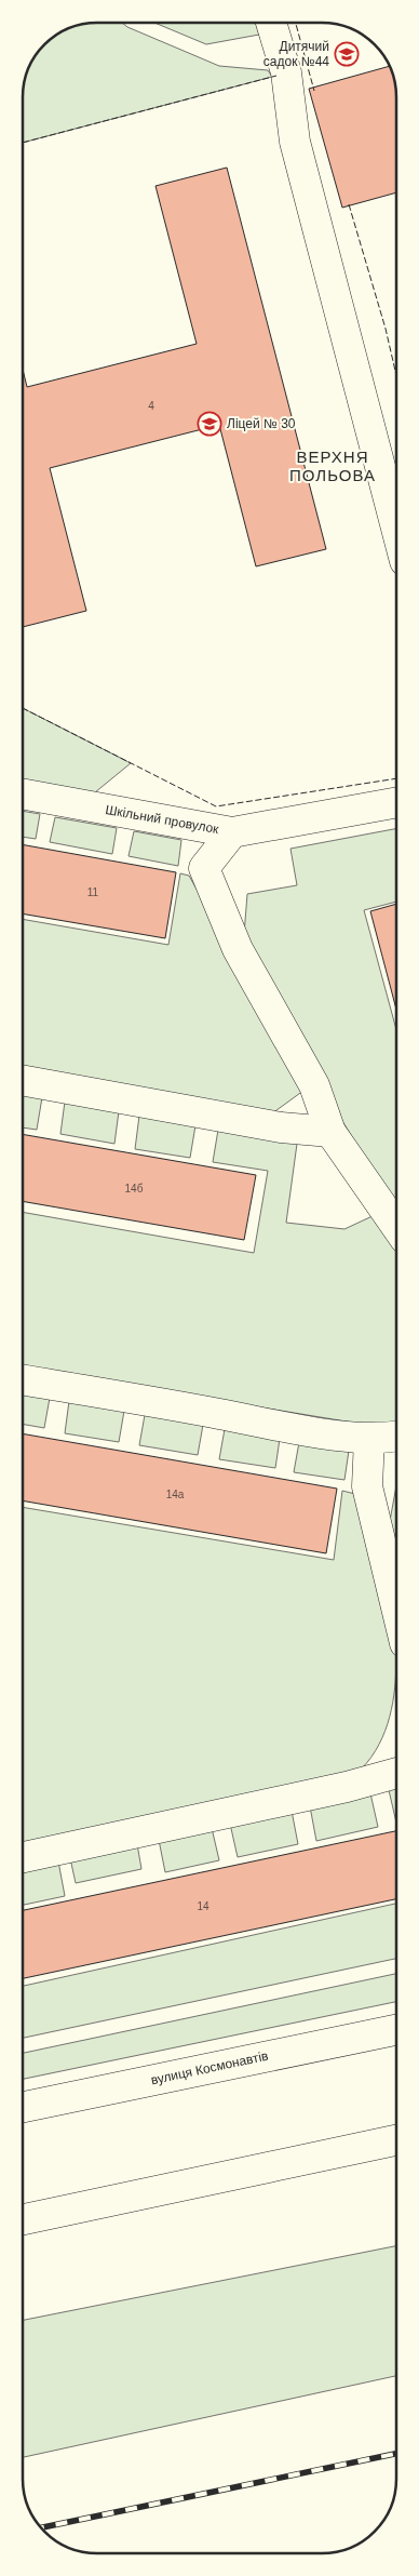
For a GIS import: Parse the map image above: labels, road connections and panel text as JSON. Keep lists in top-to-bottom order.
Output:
{
  "streets": {
    "street": ["Шкільний провулок", "вулиця Космонавтів"]
  },
  "districts": ["ВЕРХНЯ ПОЛЬОВА"],
  "places": {
    "school or university": ["Дитячий садок №44", "Ліцей № 30"]
  },
  "house_numbers": [
    "4",
    "11",
    "14б",
    "14а",
    "14"
  ]
}
